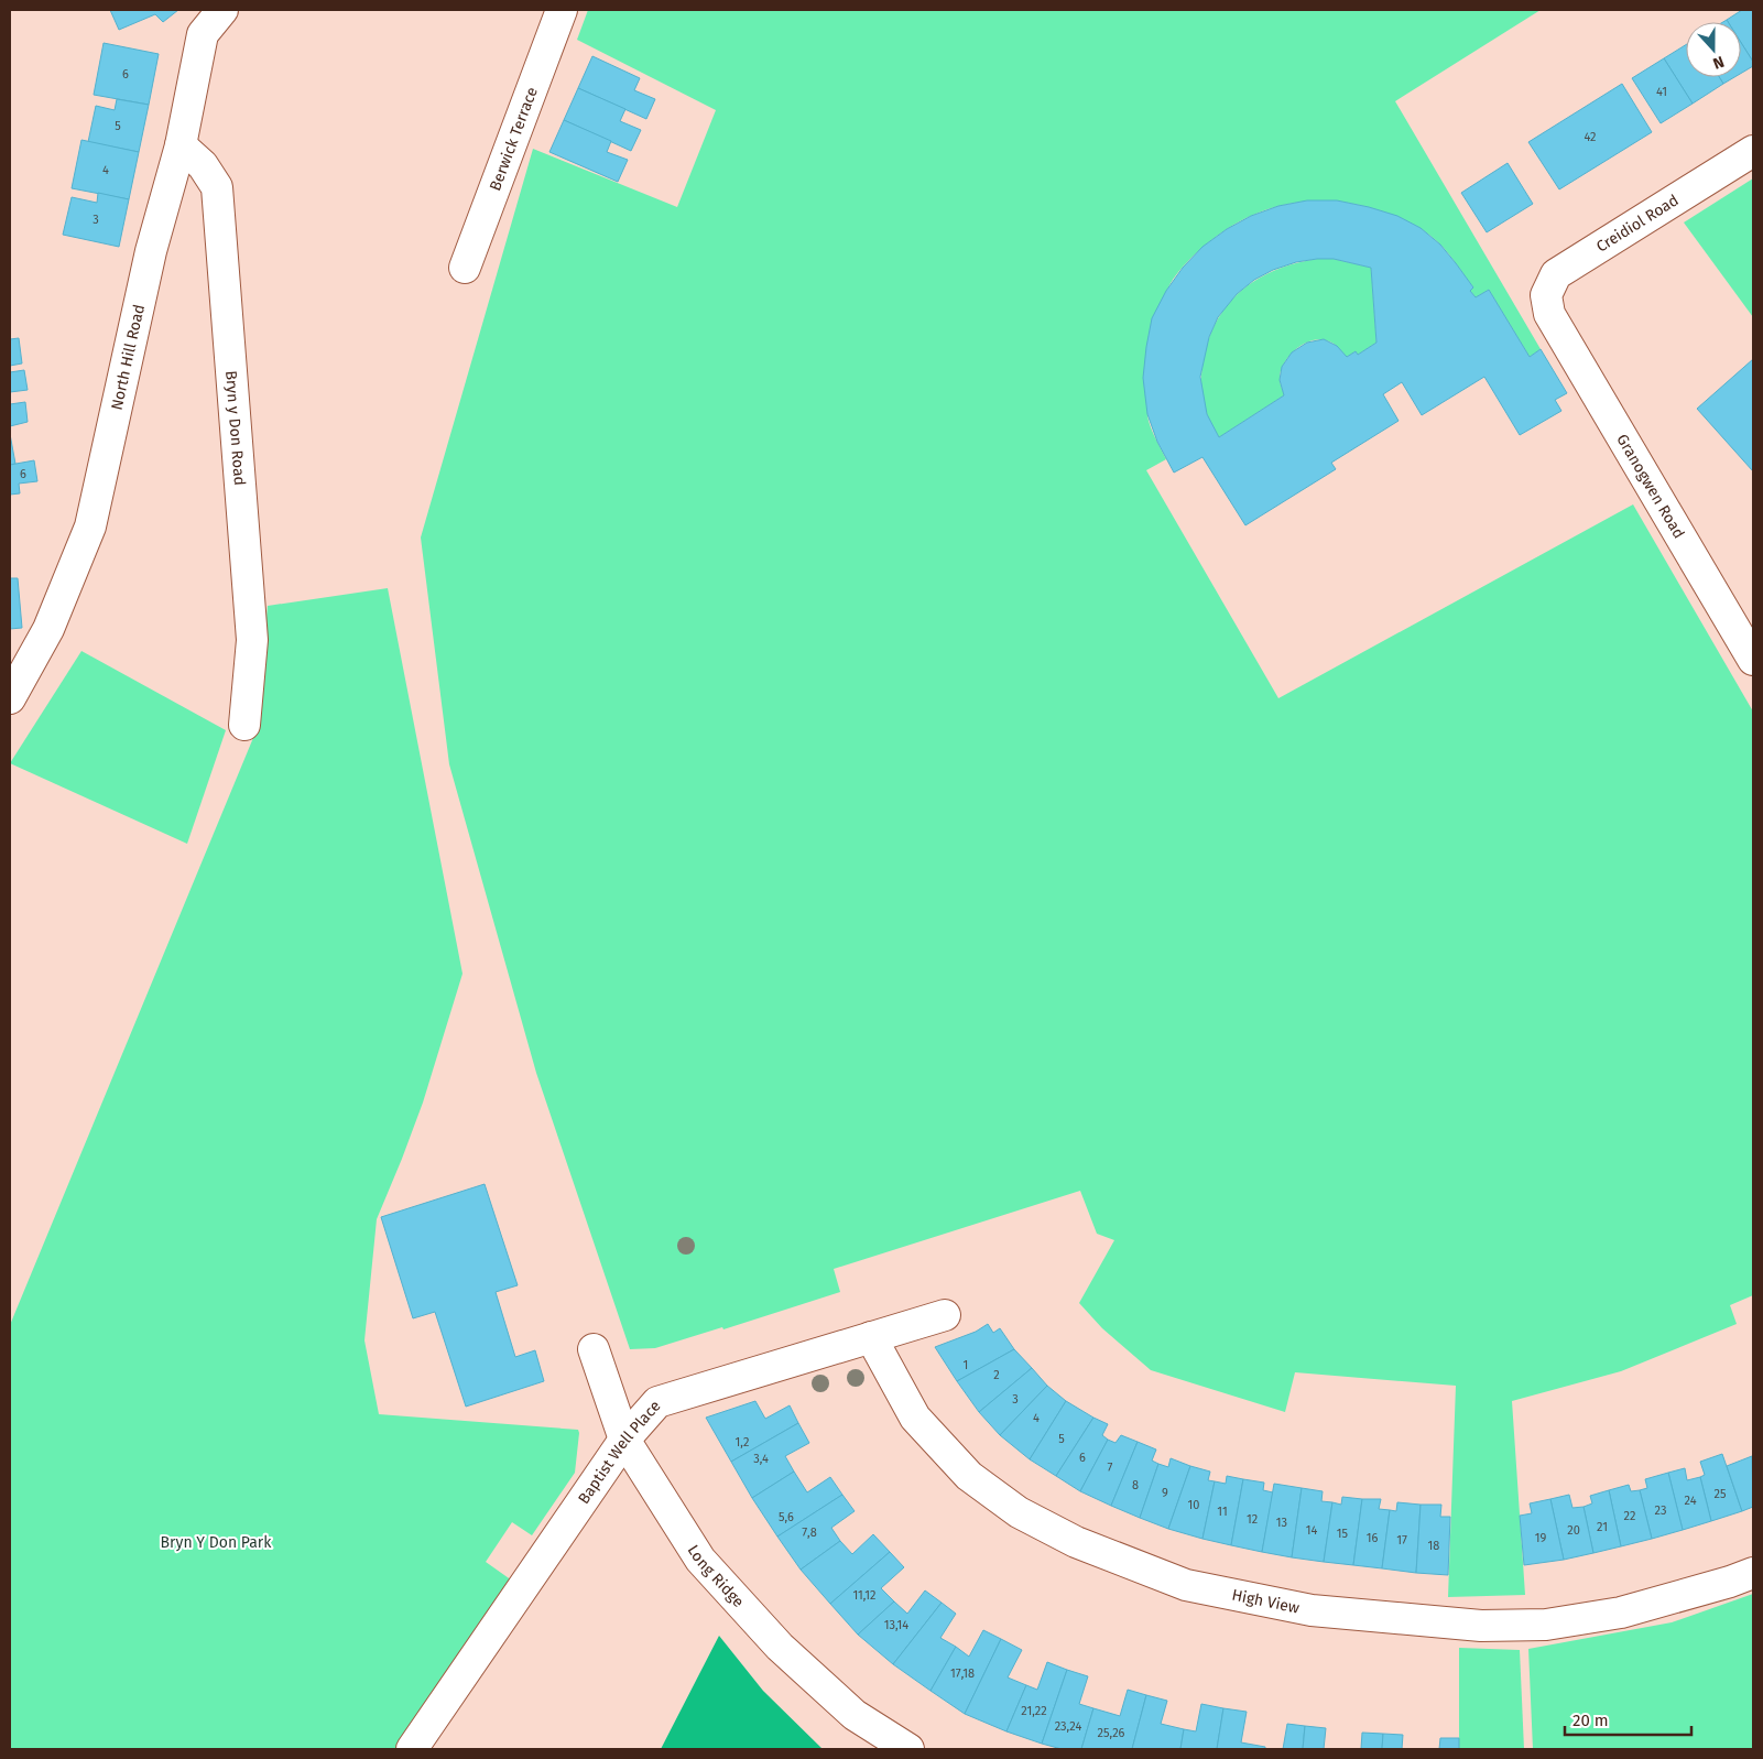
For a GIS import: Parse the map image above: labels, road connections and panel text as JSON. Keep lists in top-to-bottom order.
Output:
{
  "streets": {
    "street": [
      "Berwick Terrace",
      "Creidiol Road",
      "North Hill Road",
      "Bryn y Don Road",
      "Granogwen Road",
      "Baptist Well Place",
      "Long Ridge",
      "High View"
    ]
  },
  "crossings": [
    ["Creidiol Road", "Granogwen Road"],
    ["North Hill Road", "Bryn y Don Road"],
    ["Baptist Well Place", "Long Ridge"],
    ["Baptist Well Place", "High View"]
  ],
  "parks": ["Bryn Y Don Park"],
  "house_numbers": [
    "6",
    "41",
    "5",
    "42",
    "4",
    "3",
    "6",
    "1",
    "2",
    "3",
    "4",
    "5",
    "1,2",
    "6",
    "3,4",
    "7",
    "8",
    "9",
    "25",
    "24",
    "10",
    "23",
    "11",
    "22",
    "5,6",
    "12",
    "13",
    "21",
    "14",
    "20",
    "7,8",
    "15",
    "16",
    "19",
    "17",
    "18",
    "11,12",
    "13,14",
    "17,18",
    "21,22",
    "23,24",
    "25,26"
  ],
  "scale_bar": "20 m",
  "north": "bottom"
}
